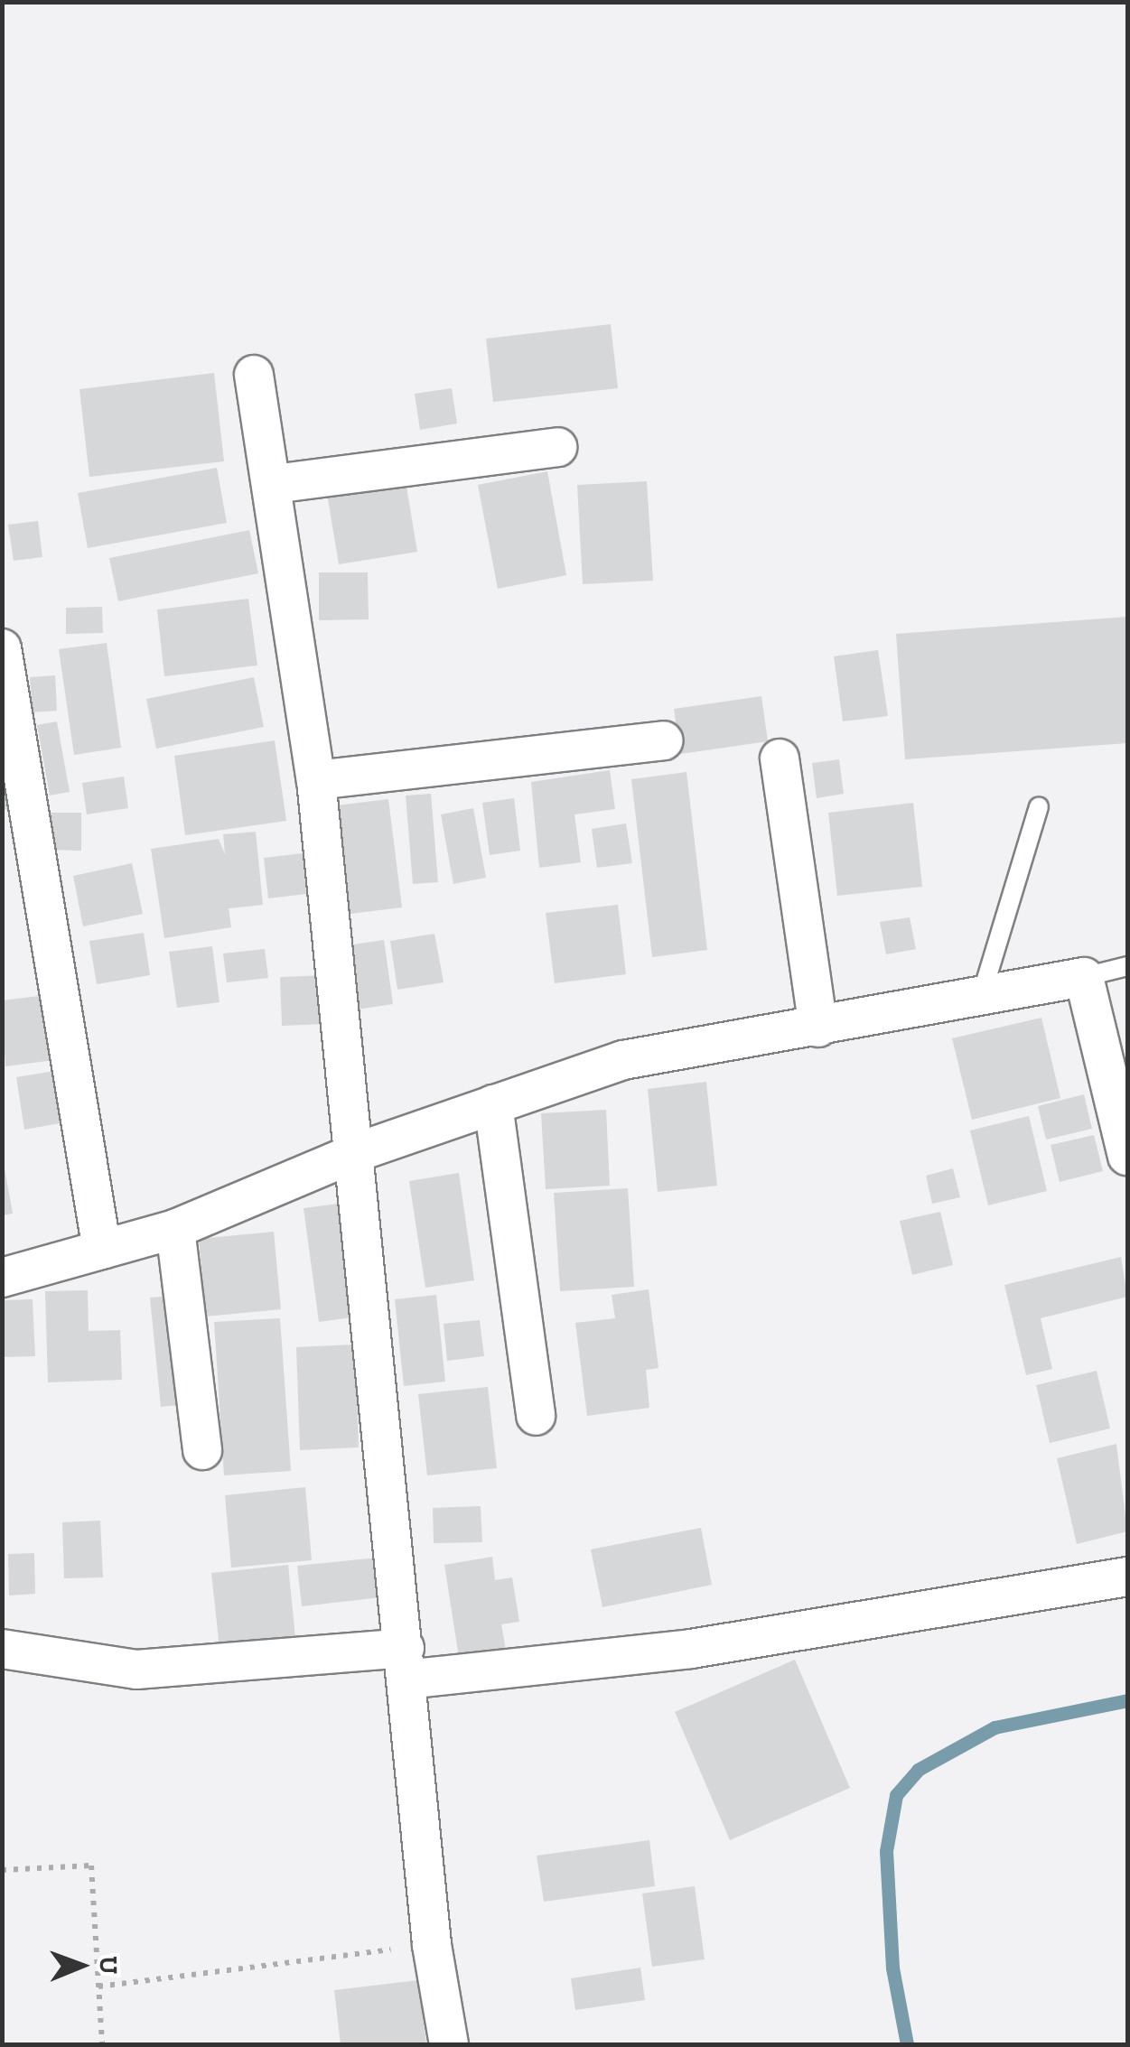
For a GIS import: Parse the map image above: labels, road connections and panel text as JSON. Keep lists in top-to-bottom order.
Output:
{
  "north": "right"
}
